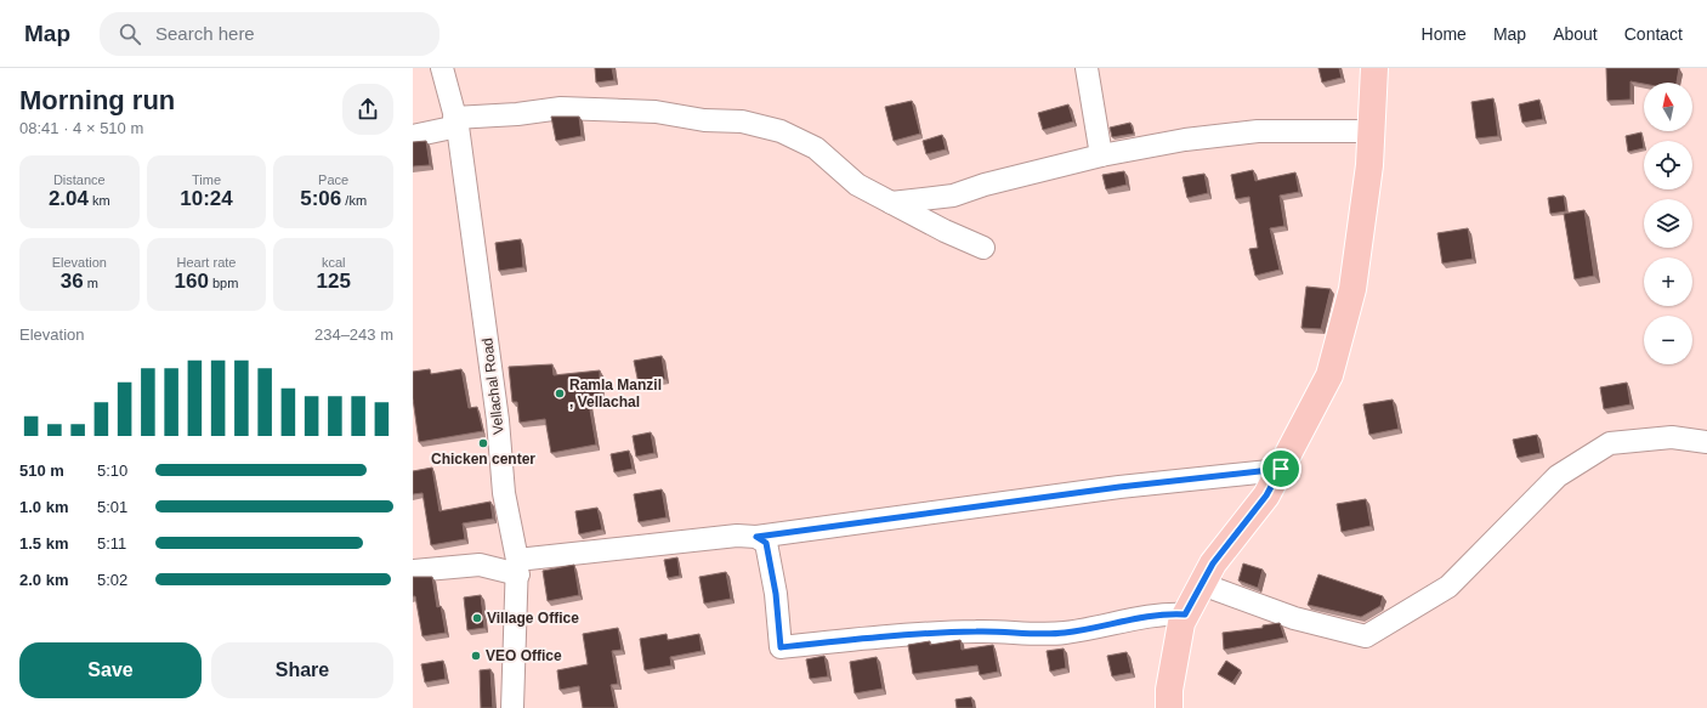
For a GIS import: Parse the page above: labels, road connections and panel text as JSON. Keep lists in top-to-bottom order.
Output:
{
  "streets": {
    "street": ["Vellachal Road"]
  },
  "places": [
    "Ramla Manzil , Vellachal",
    "Chicken center",
    "Village Office",
    "VEO Office"
  ],
  "north": "top",
  "page": {
    "header": "Map",
    "search": "Search here",
    "nav": [
      "Home",
      "Map",
      "About",
      "Contact"
    ],
    "heading": ["Morning run", "08:41 · 4 × 510 m"],
    "map_buttons": ["+", "−"],
    "stats": [
      ["Distance", "2.04 km"],
      ["Time", "10:24"],
      ["Pace", "5:06 /km"],
      ["Elevation", "36 m"],
      ["Heart rate", "160 bpm"],
      ["kcal", "125"]
    ],
    "chart": ["Elevation", "234–243 m"],
    "list": [
      {
        "name": "510 m",
        "note": "5:10"
      },
      {
        "name": "1.0 km",
        "note": "5:01"
      },
      {
        "name": "1.5 km",
        "note": "5:11"
      },
      {
        "name": "2.0 km",
        "note": "5:02"
      }
    ],
    "buttons": ["Save", "Share"]
  }
}
